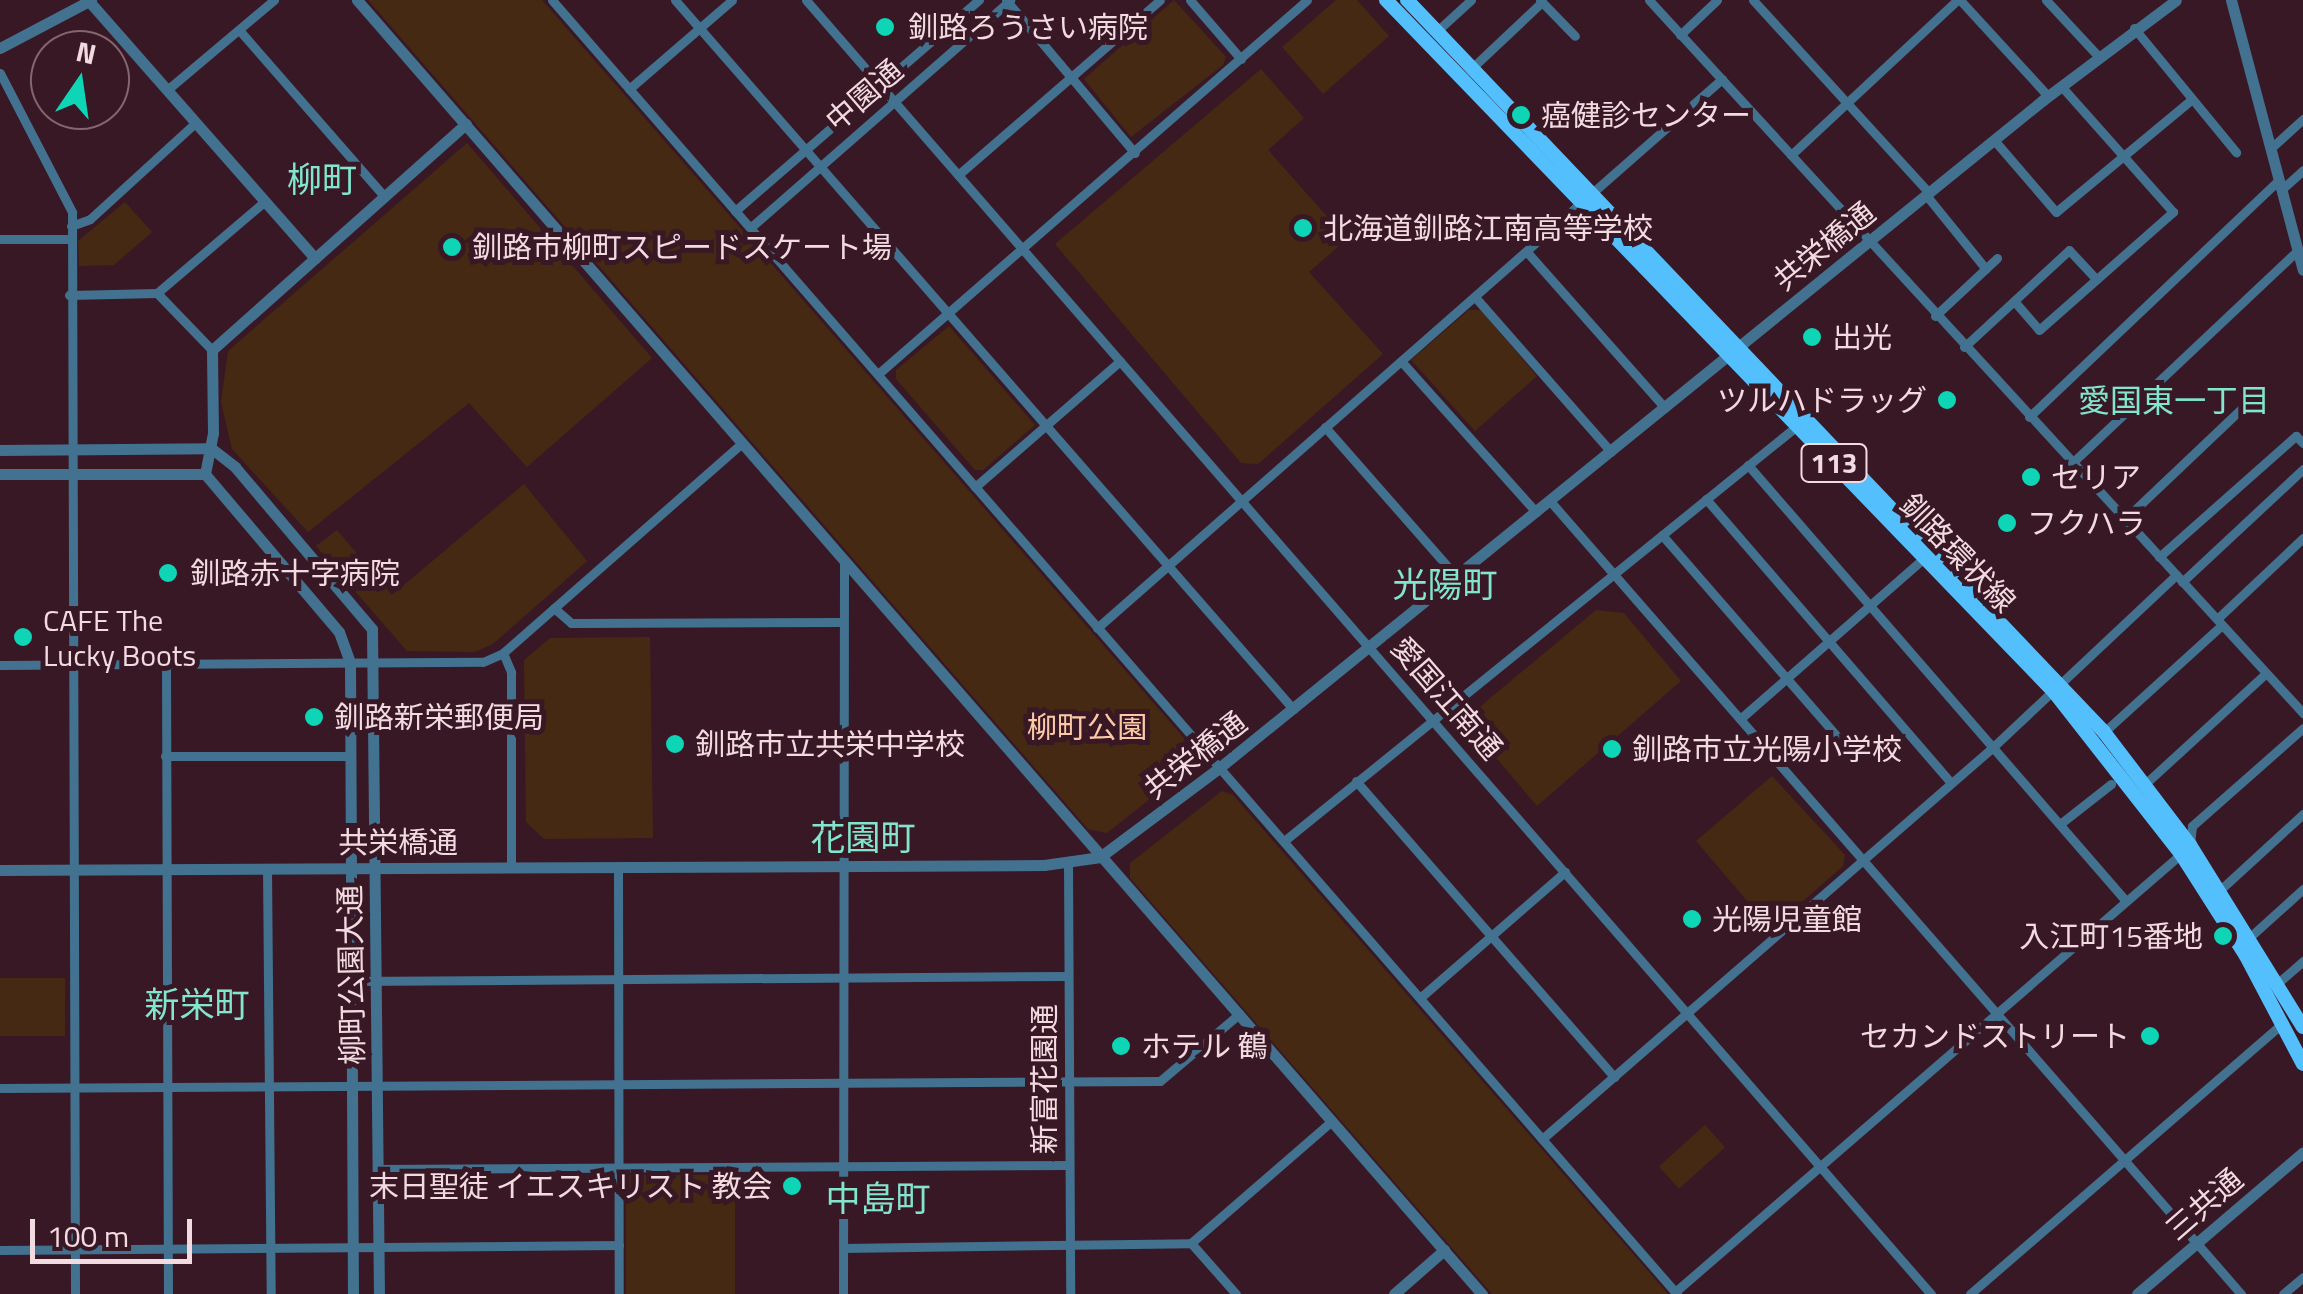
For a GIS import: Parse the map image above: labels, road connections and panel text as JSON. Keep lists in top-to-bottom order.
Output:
{
  "streets": {
    "main road": ["113", "釧路環状線"],
    "street": [
      "中園通",
      "共栄橋通",
      "愛国江南通",
      "柳町公園大通",
      "新富花園通",
      "三共通"
    ]
  },
  "crossings": [
    ["中園通", "愛国江南通"],
    ["共栄橋通", "釧路環状線"],
    ["共栄橋通", "愛国江南通"],
    ["共栄橋通", "柳町公園大通"],
    ["共栄橋通", "新富花園通"]
  ],
  "districts": [
    "柳町",
    "愛国東一丁目",
    "光陽町",
    "花園町",
    "新栄町",
    "中島町"
  ],
  "parks": ["柳町公園"],
  "places": [
    "釧路ろうさい病院",
    "癌健診センター",
    "北海道釧路江南高等学校",
    "釧路市柳町スピードスケート場",
    "出光",
    "ツルハドラッグ",
    "セリア",
    "フクハラ",
    "釧路赤十字病院",
    "CAFE The Lucky Boots",
    "釧路新栄郵便局",
    "釧路市立共栄中学校",
    "釧路市立光陽小学校",
    "光陽児童館",
    "入江町15番地",
    "セカンドストリート",
    "ホテル 鶴",
    "末日聖徒 イエスキリスト 教会"
  ],
  "scale_bar": "100 m",
  "north": "top"
}
